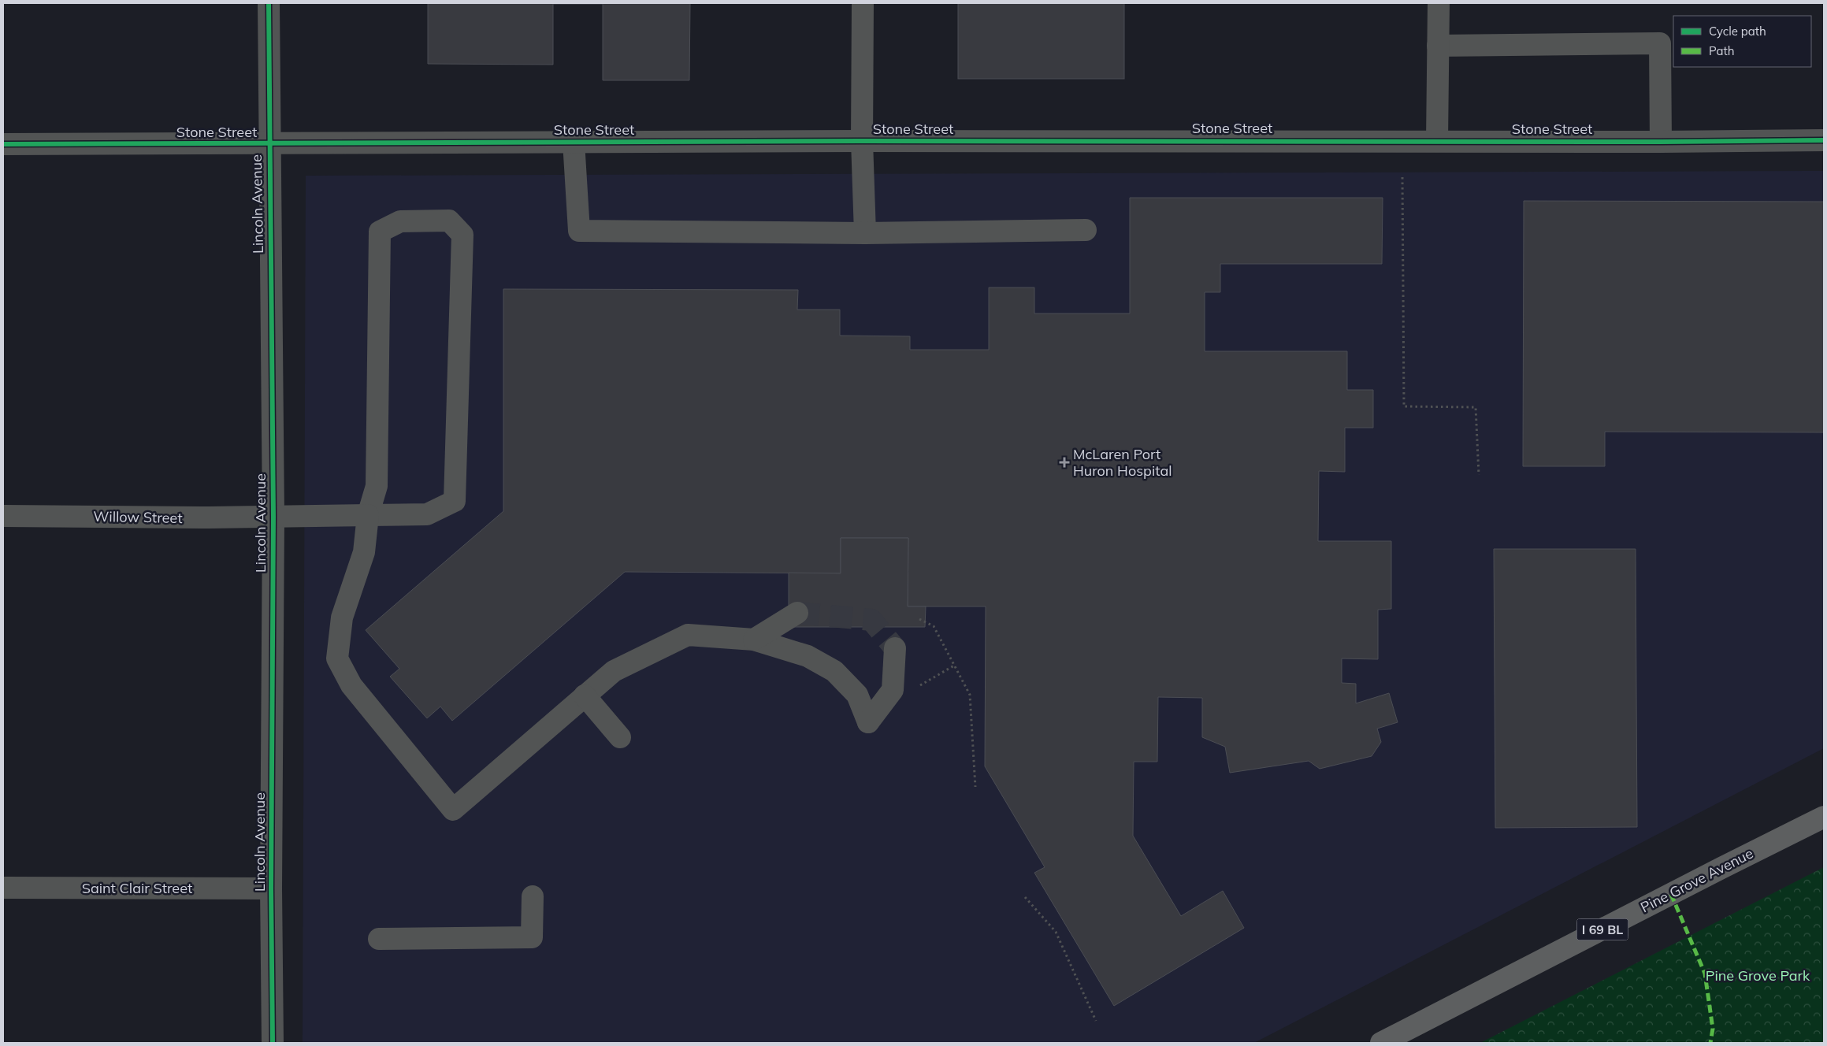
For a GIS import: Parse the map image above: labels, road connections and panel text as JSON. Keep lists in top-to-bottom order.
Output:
{
  "streets": {
    "main road": ["Pine Grove Avenue", "I 69 BL"],
    "street": [
      "Stone Street",
      "Lincoln Avenue",
      "Willow Street",
      "Saint Clair Street"
    ]
  },
  "crossings": [
    ["Stone Street", "Lincoln Avenue"],
    ["Lincoln Avenue", "Willow Street"],
    ["Lincoln Avenue", "Saint Clair Street"]
  ],
  "parks": ["Pine Grove Park"],
  "places": {
    "health": ["McLaren Port Huron Hospital"]
  },
  "legend": ["Cycle path", "Path"]
}
